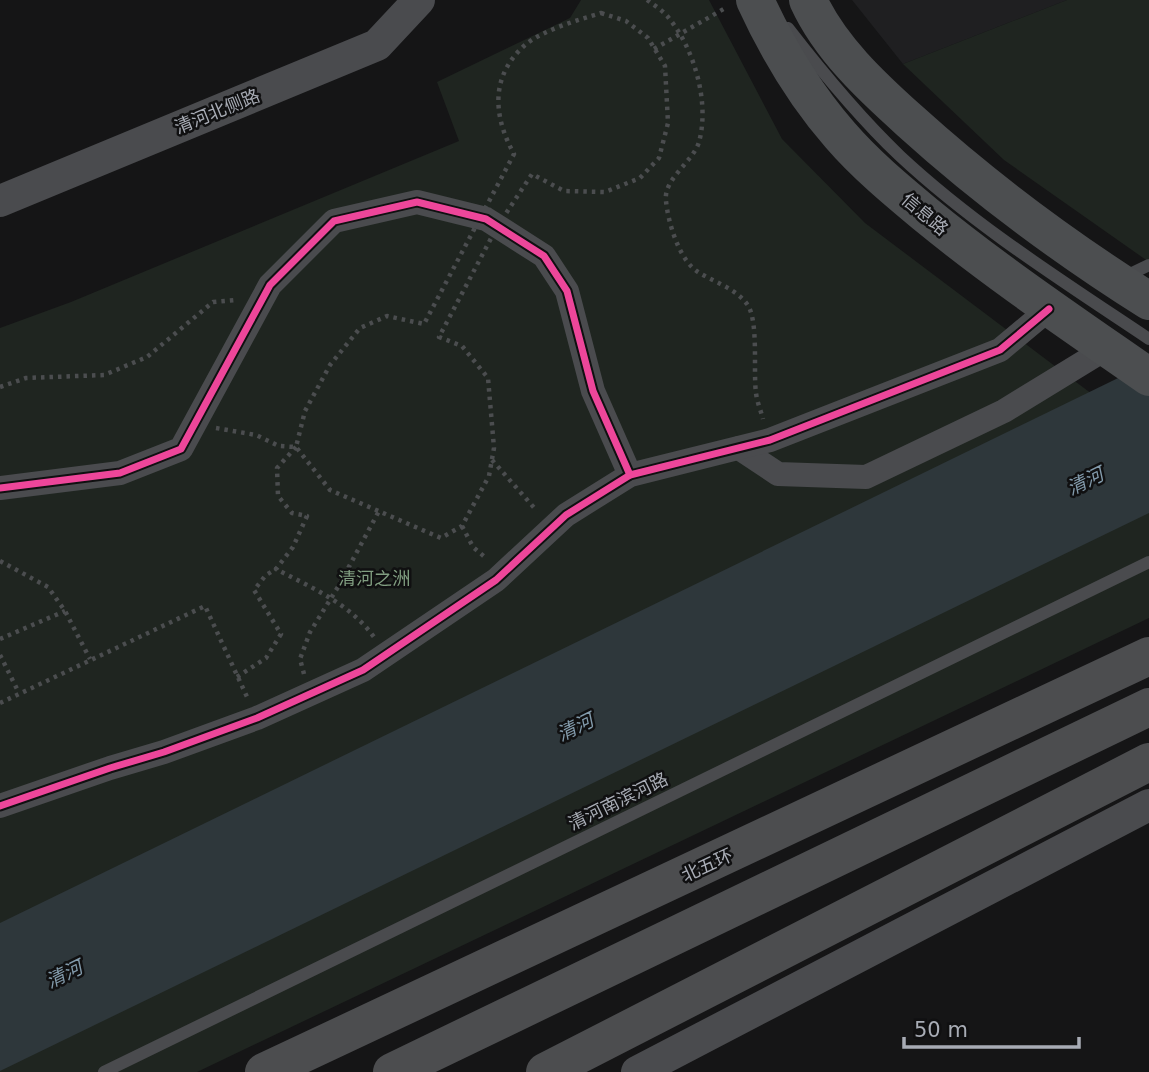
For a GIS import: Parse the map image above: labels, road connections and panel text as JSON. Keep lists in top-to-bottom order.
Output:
{
  "streets": {
    "highway": ["北五环"],
    "main road": ["信息路"],
    "street": ["清河北侧路"],
    "lane": ["清河南滨河路"]
  },
  "water": ["清河"],
  "parks": ["清河之洲"],
  "scale_bar": "50 m"
}
